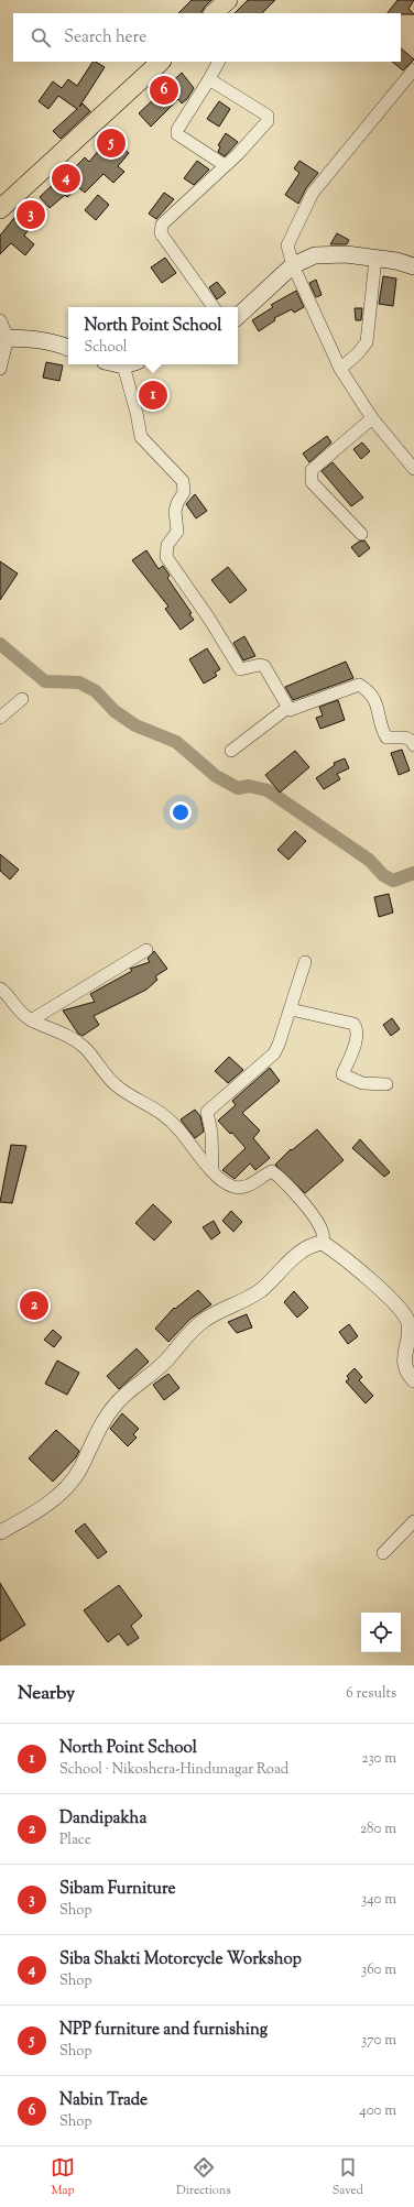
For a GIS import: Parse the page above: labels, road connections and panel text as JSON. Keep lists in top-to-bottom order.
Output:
{
  "page": {
    "search": "Search here",
    "pins": [
      "6",
      "5",
      "4",
      "3",
      "1",
      "2"
    ],
    "popup": ["North Point School", "School"],
    "heading": ["Nearby", "6 results"],
    "list": [
      {
        "mark": "1",
        "name": "North Point School",
        "note": "School · Nikoshera-Hindunagar Road",
        "value": "230 m"
      },
      {
        "mark": "2",
        "name": "Dandipakha",
        "note": "Place",
        "value": "280 m"
      },
      {
        "mark": "3",
        "name": "Sibam Furniture",
        "note": "Shop",
        "value": "340 m"
      },
      {
        "mark": "4",
        "name": "Siba Shakti Motorcycle Workshop",
        "note": "Shop",
        "value": "360 m"
      },
      {
        "mark": "5",
        "name": "NPP furniture and furnishing",
        "note": "Shop",
        "value": "370 m"
      },
      {
        "mark": "6",
        "name": "Nabin Trade",
        "note": "Shop",
        "value": "400 m"
      }
    ],
    "nav": ["Map", "Directions", "Saved"]
  }
}
